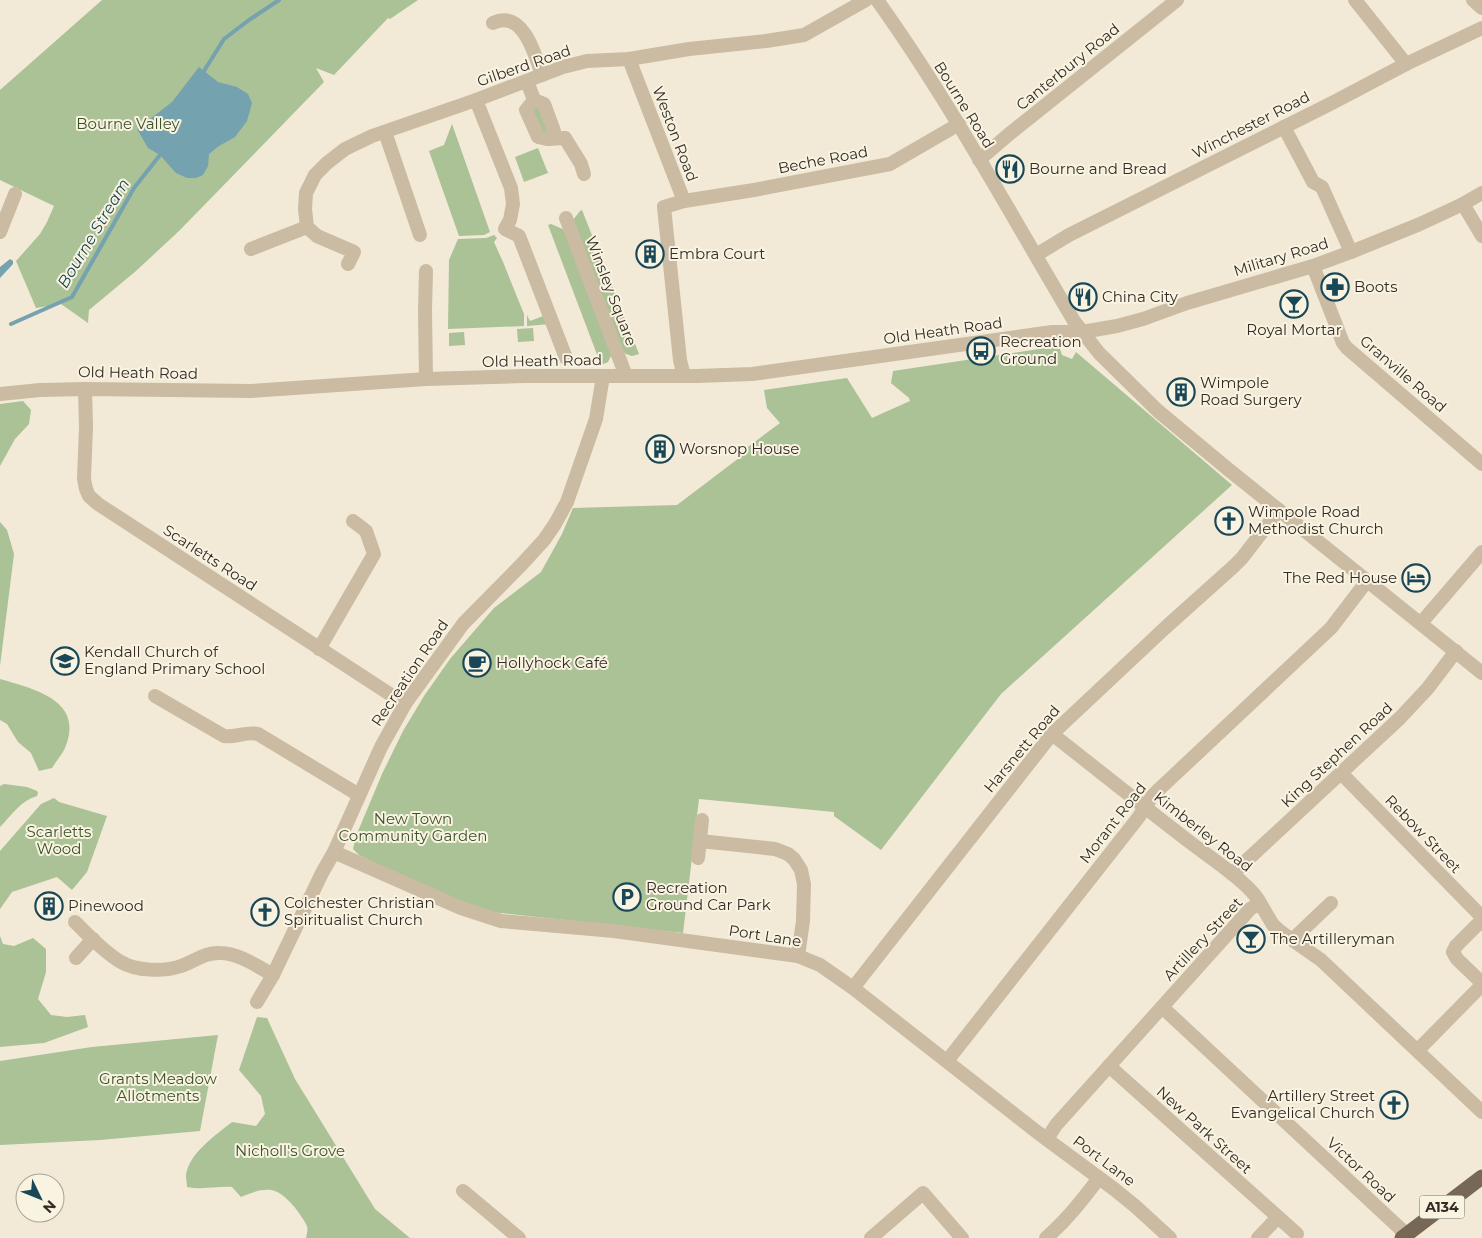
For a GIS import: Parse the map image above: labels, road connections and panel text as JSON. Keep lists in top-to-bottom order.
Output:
{
  "streets": {
    "main road": ["A134"],
    "street": [
      "Gilberd Road",
      "Canterbury Road",
      "Bourne Road",
      "Winchester Road",
      "Weston Road",
      "Beche Road",
      "Military Road",
      "Winsley Square",
      "Old Heath Road",
      "Granville Road",
      "Scarletts Road",
      "Recreation Road",
      "Harsnett Road",
      "King Stephen Road",
      "Morant Road",
      "Kimberley Road",
      "Rebow Street",
      "Port Lane",
      "Artillery Street",
      "New Park Street",
      "Victor Road"
    ]
  },
  "crossings": [
    ["Gilberd Road", "Weston Road"],
    ["Canterbury Road", "Bourne Road"],
    ["Bourne Road", "Winchester Road"],
    ["Bourne Road", "Beche Road"],
    ["Bourne Road", "Military Road"],
    ["Bourne Road", "Old Heath Road"],
    ["Bourne Road", "Harsnett Road"],
    ["Bourne Road", "King Stephen Road"],
    ["Bourne Road", "Morant Road"],
    ["Weston Road", "Beche Road"],
    ["Weston Road", "Old Heath Road"],
    ["Military Road", "Old Heath Road"],
    ["Military Road", "Granville Road"],
    ["Winsley Square", "Old Heath Road"],
    ["Old Heath Road", "Scarletts Road"],
    ["Old Heath Road", "Recreation Road"],
    ["Scarletts Road", "Recreation Road"],
    ["Recreation Road", "Port Lane"],
    ["Harsnett Road", "Kimberley Road"],
    ["Harsnett Road", "Port Lane"],
    ["King Stephen Road", "Kimberley Road"],
    ["King Stephen Road", "Rebow Street"],
    ["Morant Road", "Kimberley Road"],
    ["Morant Road", "Port Lane"],
    ["Kimberley Road", "Artillery Street"],
    ["Port Lane", "Artillery Street"],
    ["Artillery Street", "New Park Street"],
    ["Artillery Street", "Victor Road"],
    ["Victor Road", "A134"]
  ],
  "water": ["Bourne Stream"],
  "parks": [
    "Bourne Valley",
    "New Town Community Garden",
    "Scarletts Wood",
    "Grants Meadow Allotments",
    "Nicholl's Grove"
  ],
  "places": {
    "restaurant": ["Bourne and Bread", "China City"],
    "building": [
      "Embra Court",
      "Wimpole Road Surgery",
      "Worsnop House",
      "Pinewood"
    ],
    "pharmacy": ["Boots"],
    "bar": ["Royal Mortar", "The Artilleryman"],
    "bus stop": ["Recreation Ground"],
    "church": ["Wimpole Road Methodist Church", "Colchester Christian Spiritualist Church", "Artillery Street Evangelical Church"],
    "hotel": ["The Red House"],
    "school or university": ["Kendall Church of England Primary School"],
    "cafe": ["Hollyhock Café"],
    "parking": ["Recreation Ground Car Park"]
  },
  "north": "bottom right"
}
